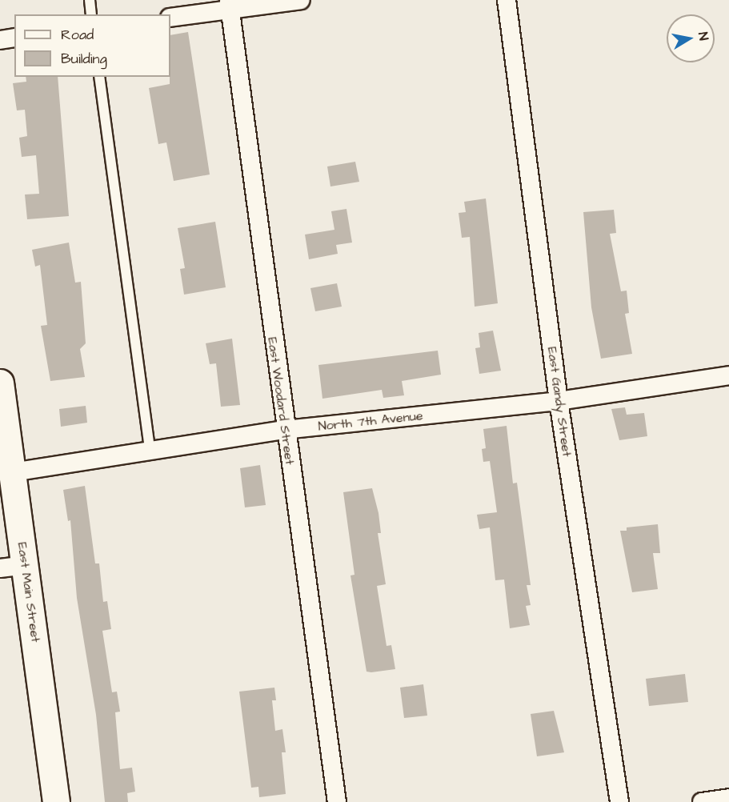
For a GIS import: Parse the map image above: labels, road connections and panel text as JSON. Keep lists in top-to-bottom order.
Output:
{
  "streets": {
    "main road": ["East Main Street"],
    "street": ["East Woodard Street", "East Gandy Street", "North 7th Avenue"]
  },
  "crossings": [
    ["East Woodard Street", "North 7th Avenue"],
    ["East Gandy Street", "North 7th Avenue"],
    ["North 7th Avenue", "East Main Street"]
  ],
  "legend": ["Road", "Building"],
  "north": "right"
}
